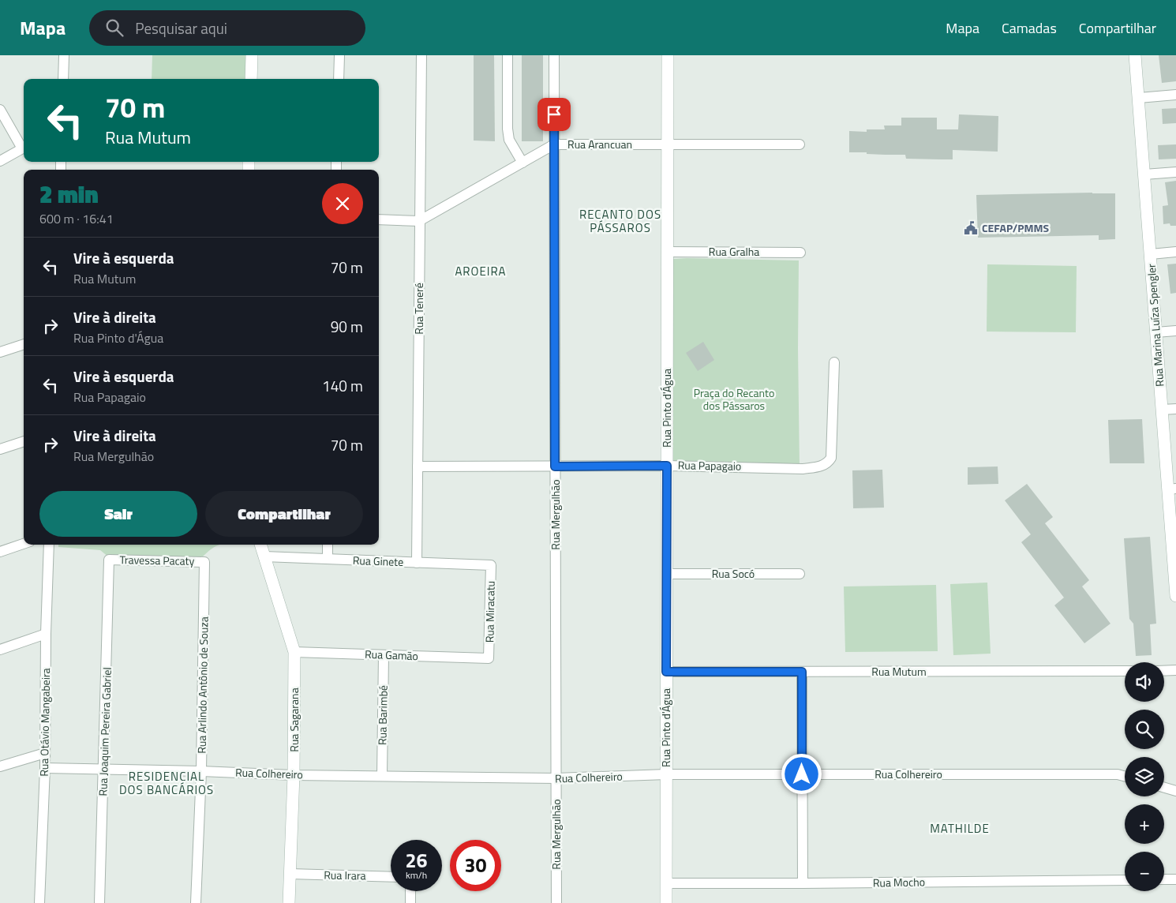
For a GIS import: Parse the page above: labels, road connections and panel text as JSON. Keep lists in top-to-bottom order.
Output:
{
  "streets": {
    "street": [
      "Rua Arancuan",
      "Rua Gralha",
      "Rua Teneré",
      "Rua Marina Luíza Spengler",
      "Rua Pinto d'Água",
      "Rua Papagaio",
      "Rua Mergulhão",
      "Travessa Pacaty",
      "Rua Ginete",
      "Rua Socó",
      "Rua Miracatu",
      "Rua Gamão",
      "Rua Mutum",
      "Rua Arlindo Antônio de Souza",
      "Rua Barimbé",
      "Rua Sagarana",
      "Rua Otávio Mangabeira",
      "Rua Joaquim Pereira Gabriel",
      "Rua Colhereiro",
      "Rua Irara",
      "Rua Mocho"
    ]
  },
  "crossings": [
    ["Rua Arancuan", "Rua Teneré"],
    ["Rua Arancuan", "Rua Pinto d'Água"],
    ["Rua Arancuan", "Rua Mergulhão"],
    ["Rua Gralha", "Rua Pinto d'Água"],
    ["Rua Teneré", "Rua Papagaio"],
    ["Rua Teneré", "Rua Ginete"],
    ["Rua Pinto d'Água", "Rua Papagaio"],
    ["Rua Pinto d'Água", "Rua Socó"],
    ["Rua Pinto d'Água", "Rua Mutum"],
    ["Rua Pinto d'Água", "Rua Colhereiro"],
    ["Rua Pinto d'Água", "Rua Mocho"],
    ["Rua Papagaio", "Rua Mergulhão"],
    ["Rua Mergulhão", "Rua Colhereiro"],
    ["Travessa Pacaty", "Rua Arlindo Antônio de Souza"],
    ["Travessa Pacaty", "Rua Joaquim Pereira Gabriel"],
    ["Rua Ginete", "Rua Miracatu"],
    ["Rua Ginete", "Rua Sagarana"],
    ["Rua Miracatu", "Rua Gamão"],
    ["Rua Gamão", "Rua Barimbé"],
    ["Rua Gamão", "Rua Sagarana"],
    ["Rua Arlindo Antônio de Souza", "Rua Colhereiro"],
    ["Rua Barimbé", "Rua Colhereiro"],
    ["Rua Sagarana", "Rua Colhereiro"],
    ["Rua Sagarana", "Rua Irara"],
    ["Rua Otávio Mangabeira", "Rua Colhereiro"],
    ["Rua Joaquim Pereira Gabriel", "Rua Colhereiro"]
  ],
  "districts": [
    "RECANTO DOS PÁSSAROS",
    "AROEIRA",
    "RESIDENCIAL DOS BANCÁRIOS",
    "MATHILDE"
  ],
  "parks": ["Praça do Recanto dos Pássaros"],
  "places": {
    "public building": ["CEFAP/PMMS"]
  },
  "page": {
    "header": "Mapa",
    "search": "Pesquisar aqui",
    "nav": ["Mapa", "Camadas", "Compartilhar"],
    "turn": ["70 m", "Rua Mutum"],
    "heading": ["2 min", "600 m · 16:41"],
    "list": [
      {
        "name": "Vire à esquerda",
        "note": "Rua Mutum",
        "value": "70 m"
      },
      {
        "name": "Vire à direita",
        "note": "Rua Pinto d'Água",
        "value": "90 m"
      },
      {
        "name": "Vire à esquerda",
        "note": "Rua Papagaio",
        "value": "140 m"
      },
      {
        "name": "Vire à direita",
        "note": "Rua Mergulhão",
        "value": "70 m"
      }
    ],
    "buttons": ["Sair", "Compartilhar"],
    "map_buttons": ["+", "−"],
    "speed": "26 km/h",
    "limit": "30"
  }
}
